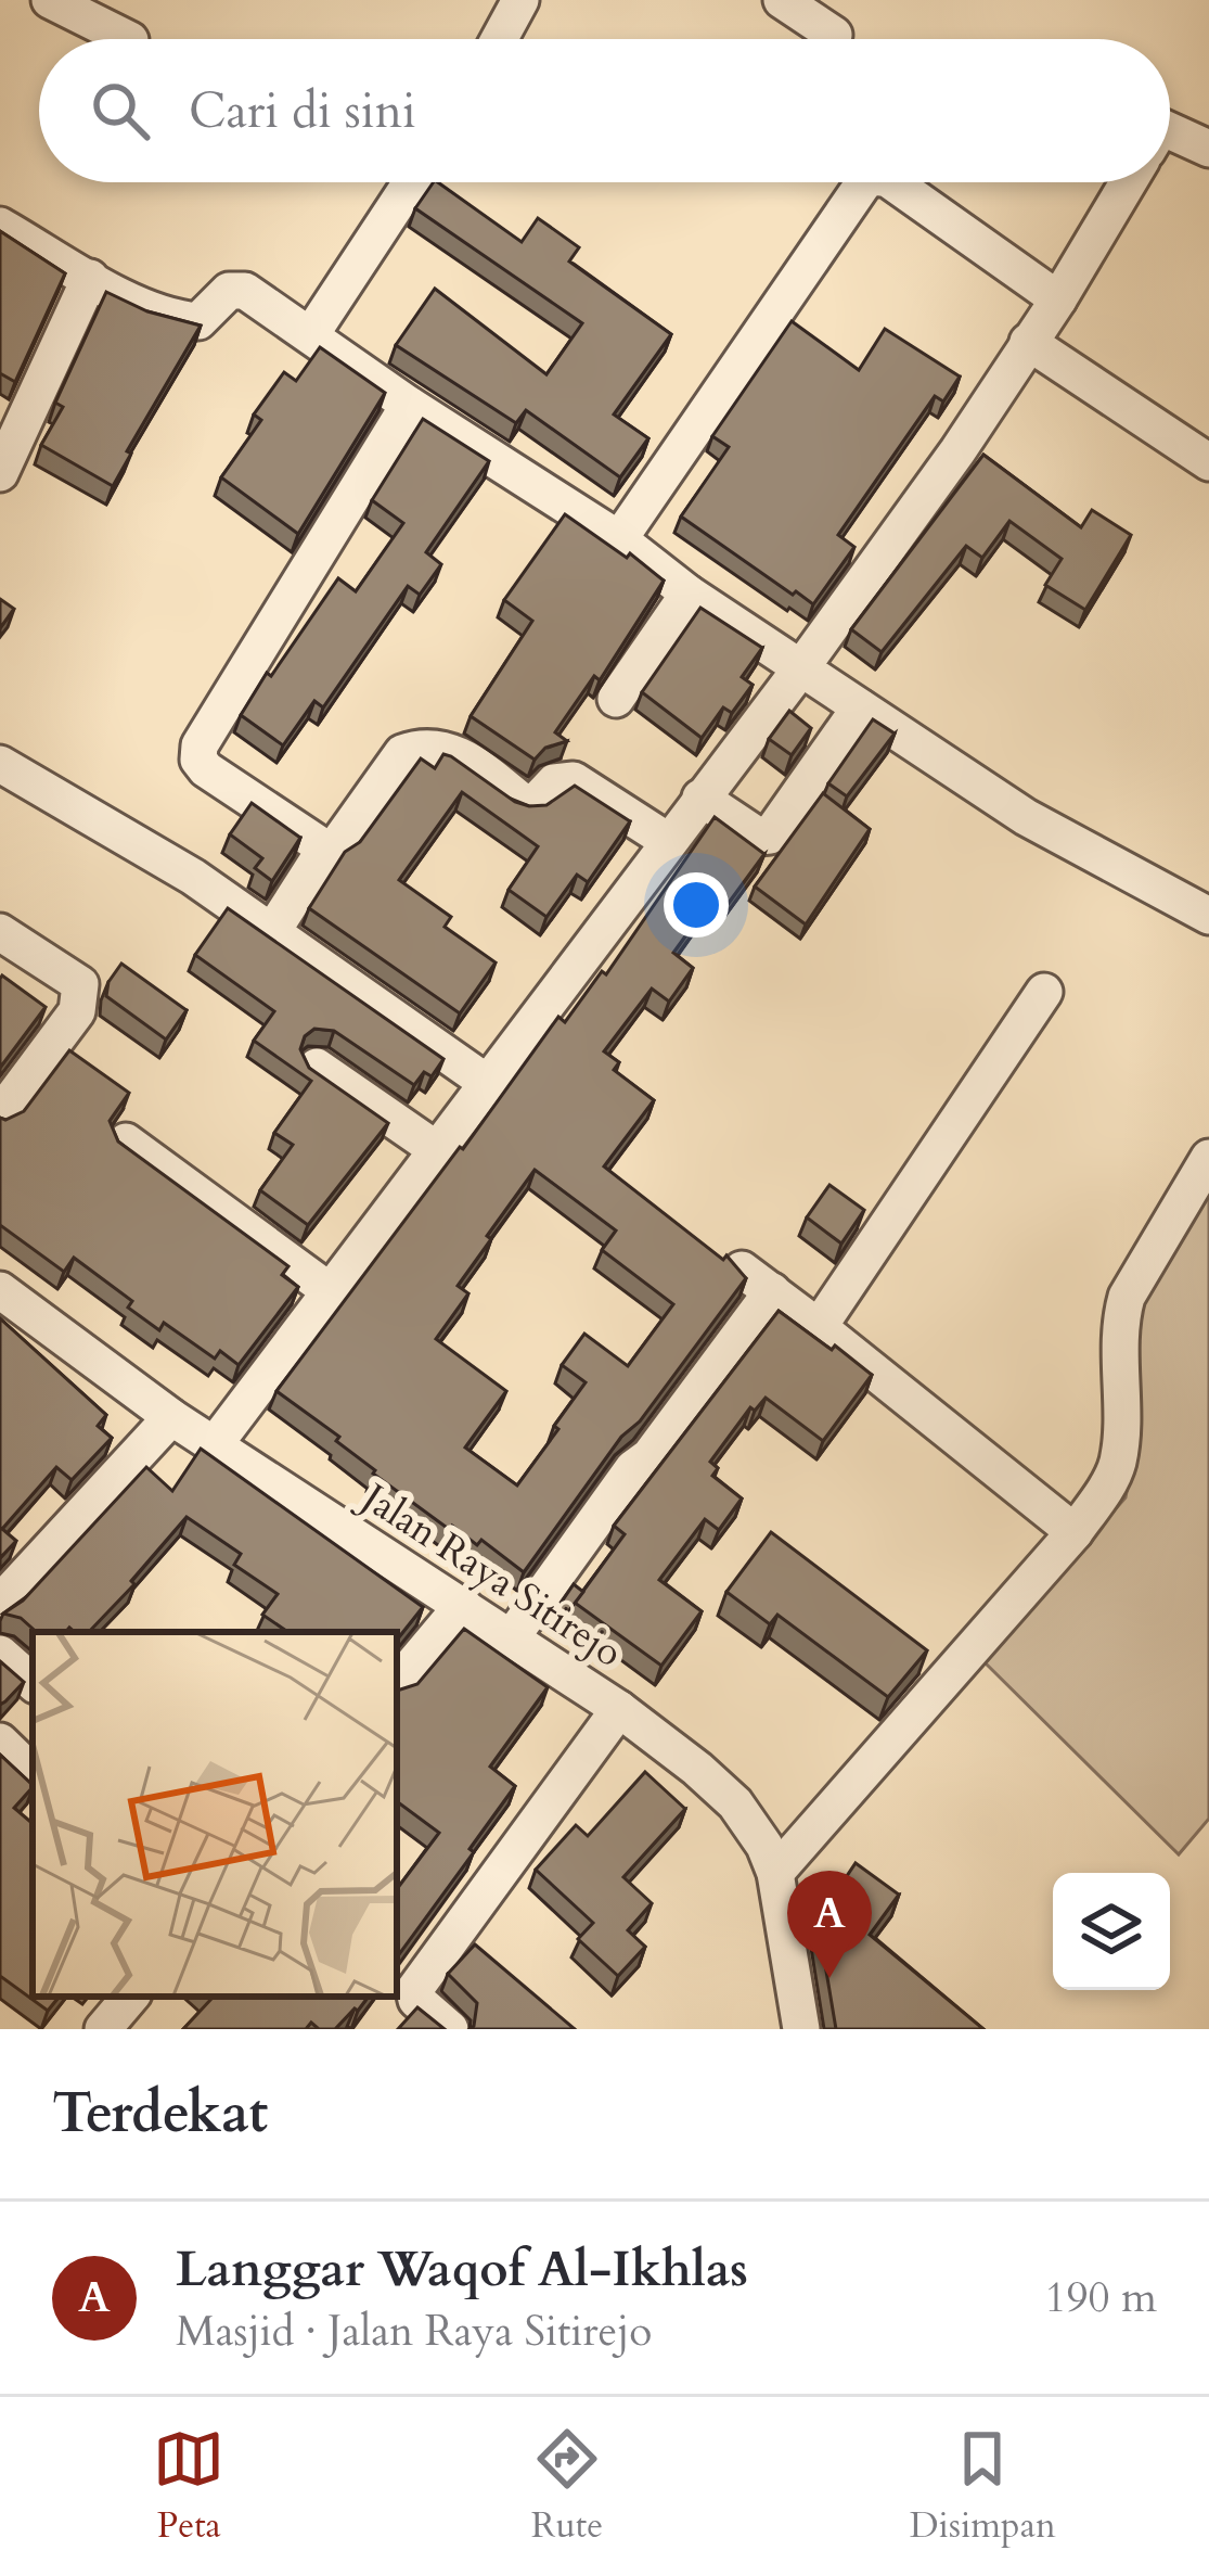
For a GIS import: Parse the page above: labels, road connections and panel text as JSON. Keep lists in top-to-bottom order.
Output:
{
  "streets": {
    "street": ["Jalan Raya Sitirejo"]
  },
  "page": {
    "search": "Cari di sini",
    "pins": "A",
    "heading": "Terdekat",
    "list": [
      {
        "mark": "A",
        "name": "Langgar Waqof Al-Ikhlas",
        "note": "Masjid · Jalan Raya Sitirejo",
        "value": "190 m"
      }
    ],
    "nav": ["Peta", "Rute", "Disimpan"]
  }
}
